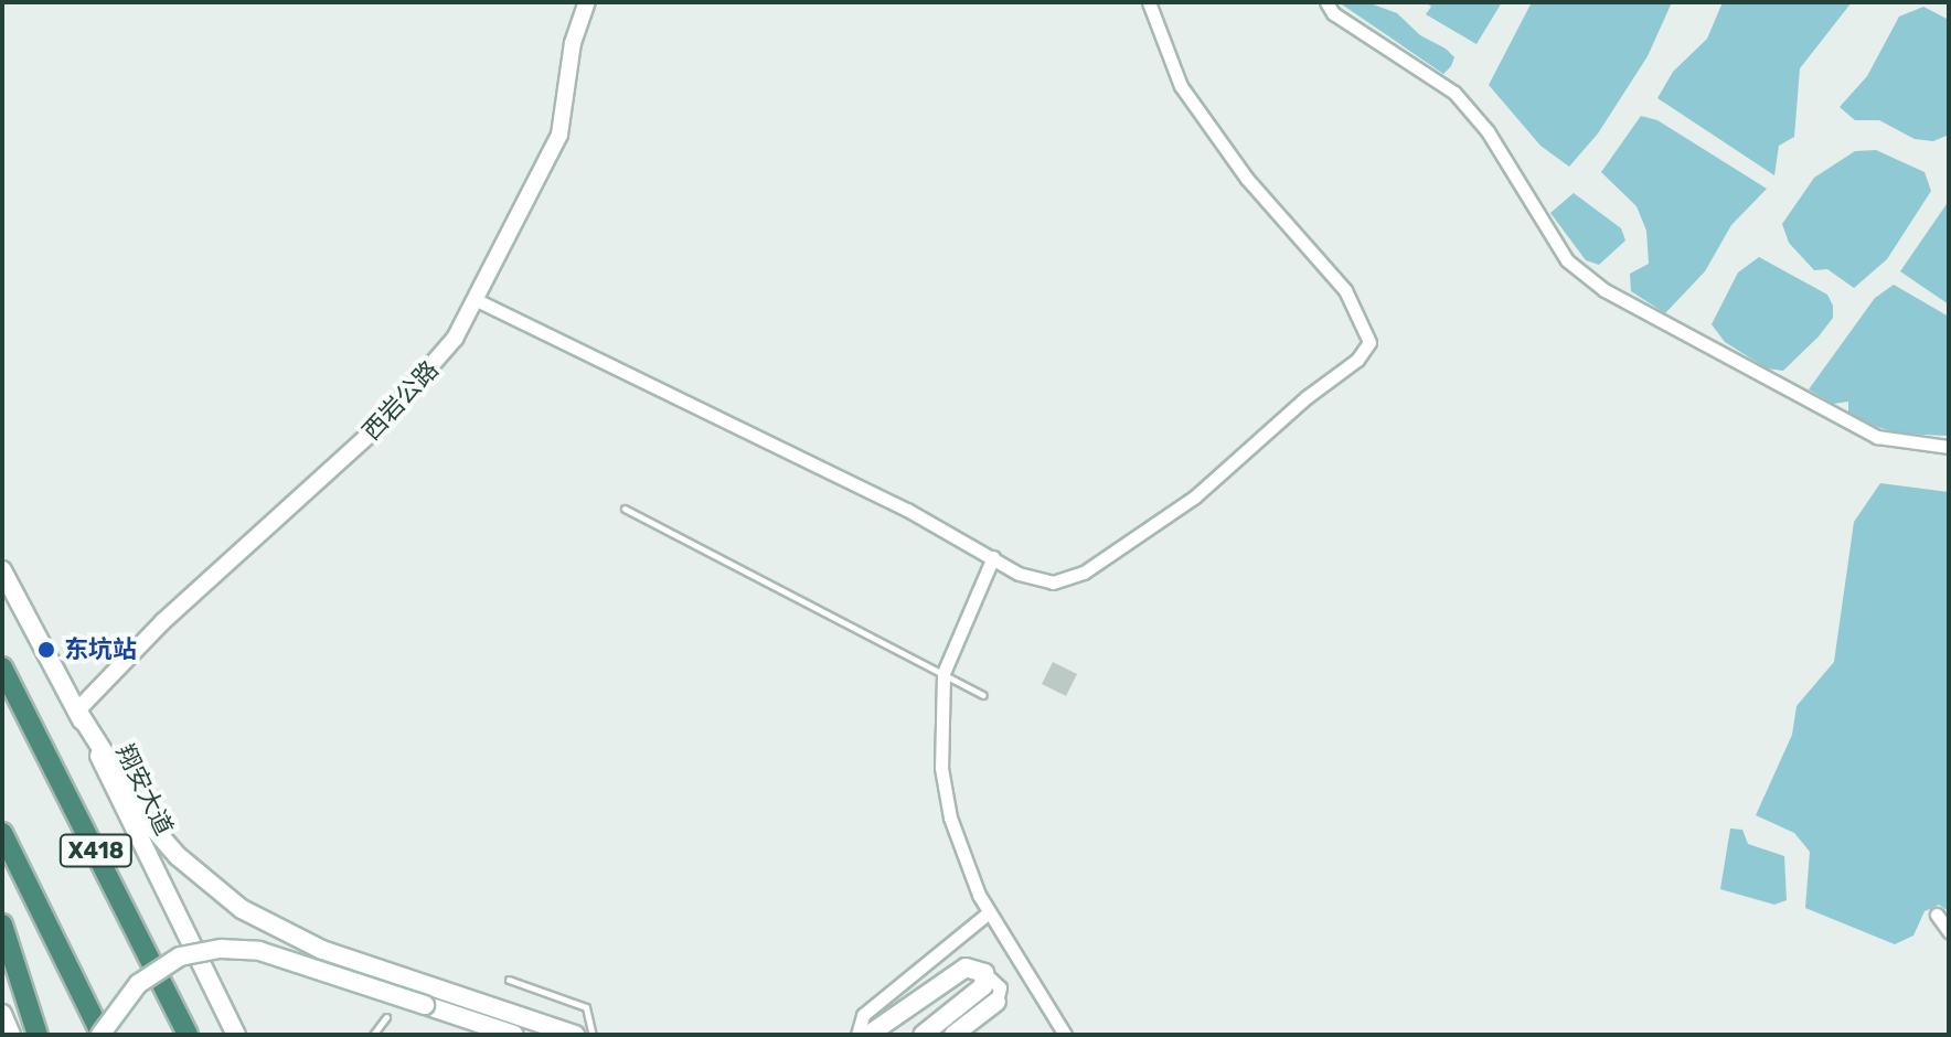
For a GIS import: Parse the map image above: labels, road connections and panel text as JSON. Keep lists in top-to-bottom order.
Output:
{
  "streets": {
    "highway": ["X418"],
    "main road": ["翔安大道"],
    "street": ["西岩公路"]
  },
  "crossings": [
    ["西岩公路", "翔安大道"]
  ],
  "places": ["东坑站"]
}
